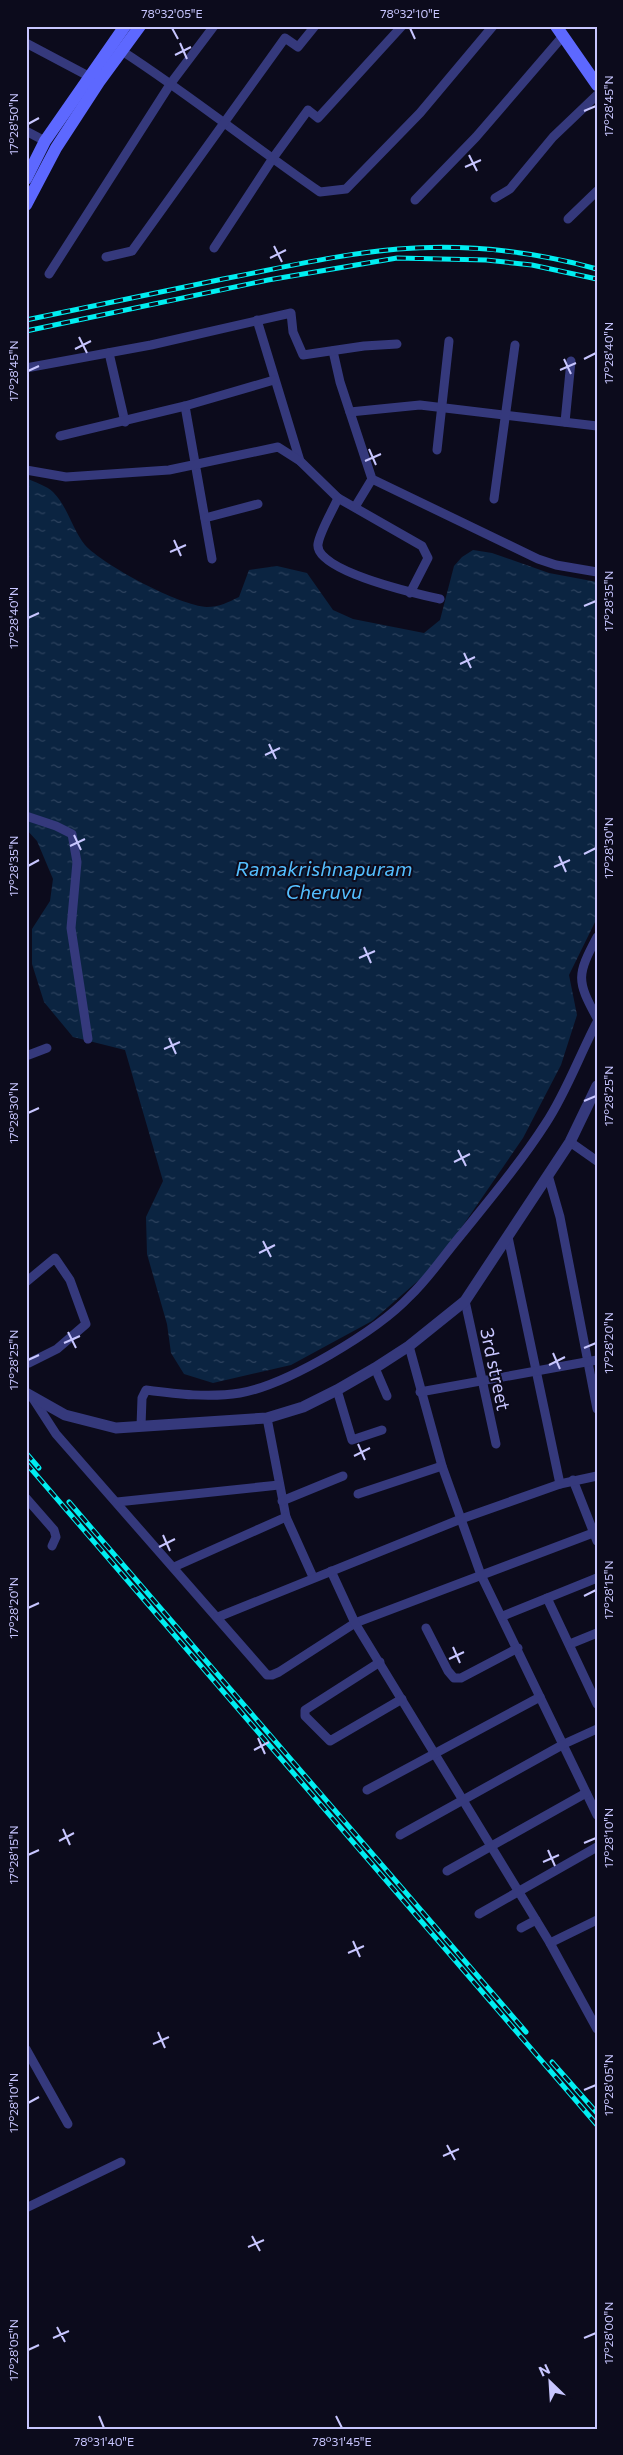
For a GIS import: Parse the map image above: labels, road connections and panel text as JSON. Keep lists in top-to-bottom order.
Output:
{
  "streets": {
    "street": ["3rd street"]
  },
  "water": ["Ramakrishnapuram Cheruvu"],
  "north": "top left",
  "coordinates": [
    "78°32'05\"E",
    "78°32'10\"E",
    "17°28'45\"N",
    "17°28'50\"N",
    "17°28'40\"N",
    "17°28'35\"N",
    "17°28'30\"N",
    "17°28'25\"N",
    "17°28'20\"N",
    "17°28'15\"N",
    "17°28'10\"N",
    "17°28'05\"N",
    "17°28'00\"N",
    "78°31'40\"E",
    "78°31'45\"E"
  ]
}
